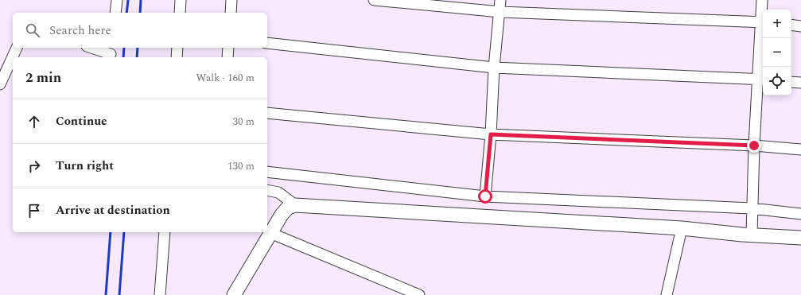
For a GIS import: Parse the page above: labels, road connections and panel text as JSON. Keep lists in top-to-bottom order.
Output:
{
  "page": {
    "map_buttons": ["+", "−"],
    "search": "Search here",
    "heading": ["2 min", "Walk · 160 m"],
    "list": [
      ["Continue", "30 m"],
      ["Turn right", "130 m"],
      "Arrive at destination"
    ]
  }
}
